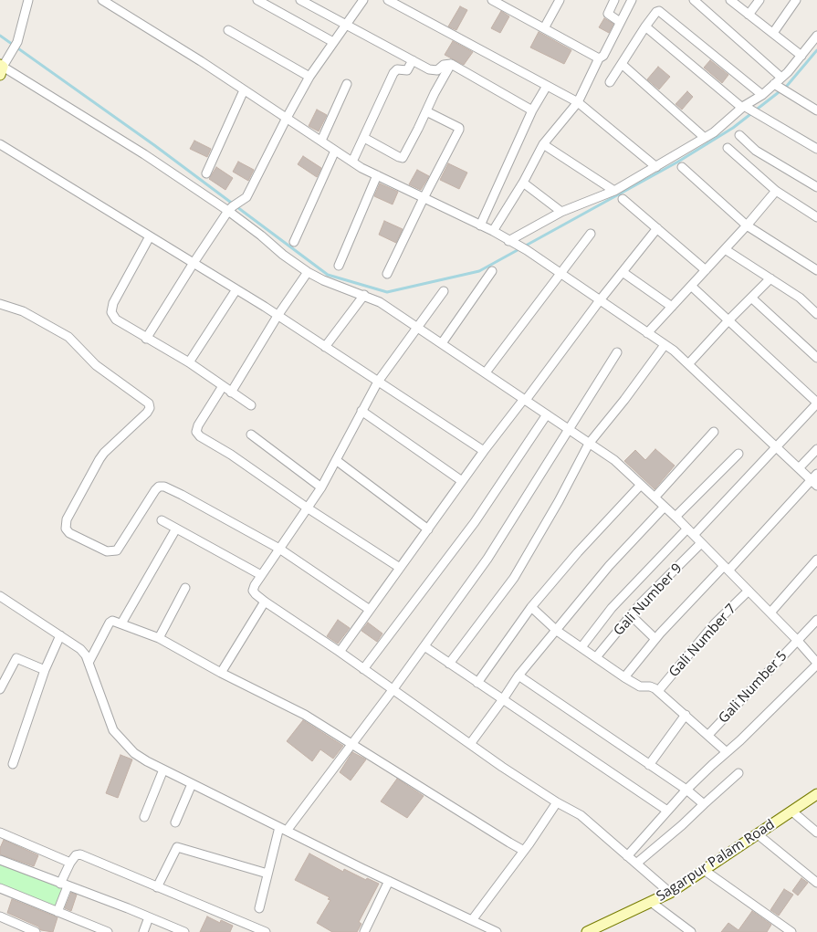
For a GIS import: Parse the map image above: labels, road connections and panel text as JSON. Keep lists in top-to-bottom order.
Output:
{
  "streets": {
    "street": [
      "Gali Number 9",
      "Gali Number 7",
      "Gali Number 5",
      "Sagarpur Palam Road"
    ]
  }
}
